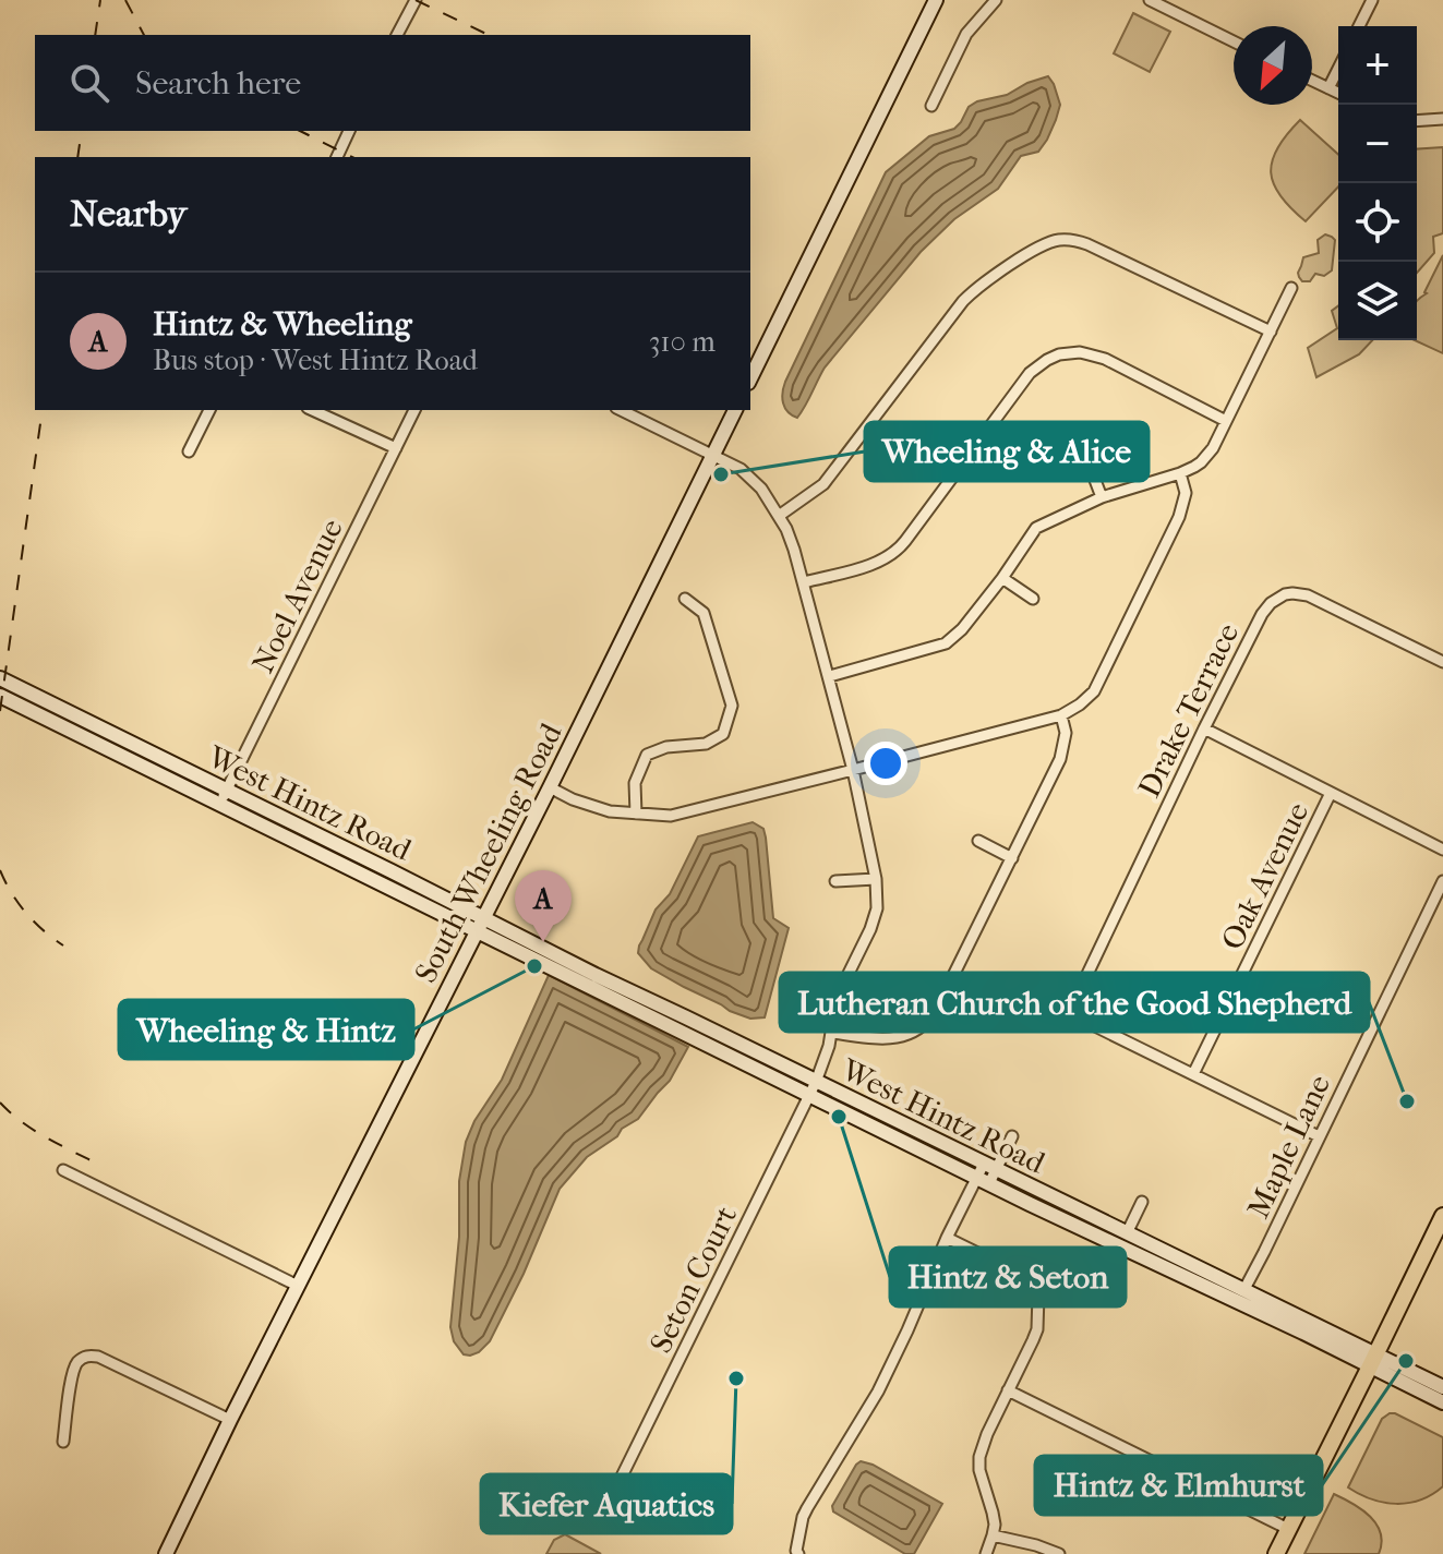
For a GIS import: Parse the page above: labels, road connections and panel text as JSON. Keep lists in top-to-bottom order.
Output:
{
  "streets": {
    "main road": ["West Hintz Road", "South Wheeling Road"],
    "street": [
      "Noel Avenue",
      "Drake Terrace",
      "Oak Avenue",
      "Maple Lane",
      "Seton Court"
    ]
  },
  "crossings": [
    ["Noel Avenue", "West Hintz Road"],
    ["West Hintz Road", "South Wheeling Road"],
    ["West Hintz Road", "Maple Lane"],
    ["West Hintz Road", "Seton Court"],
    ["South Wheeling Road", "Seton Court"]
  ],
  "places": [
    "Wheeling & Alice",
    "Wheeling & Hintz",
    "Lutheran Church of the Good Shepherd",
    "Hintz & Seton",
    "Hintz & Elmhurst",
    "Kiefer Aquatics"
  ],
  "north": "bottom left",
  "page": {
    "map_buttons": ["+", "−"],
    "search": "Search here",
    "heading": "Nearby",
    "list": [
      {
        "mark": "A",
        "name": "Hintz & Wheeling",
        "note": "Bus stop · West Hintz Road",
        "value": "310 m"
      }
    ],
    "pins": "A"
  }
}
